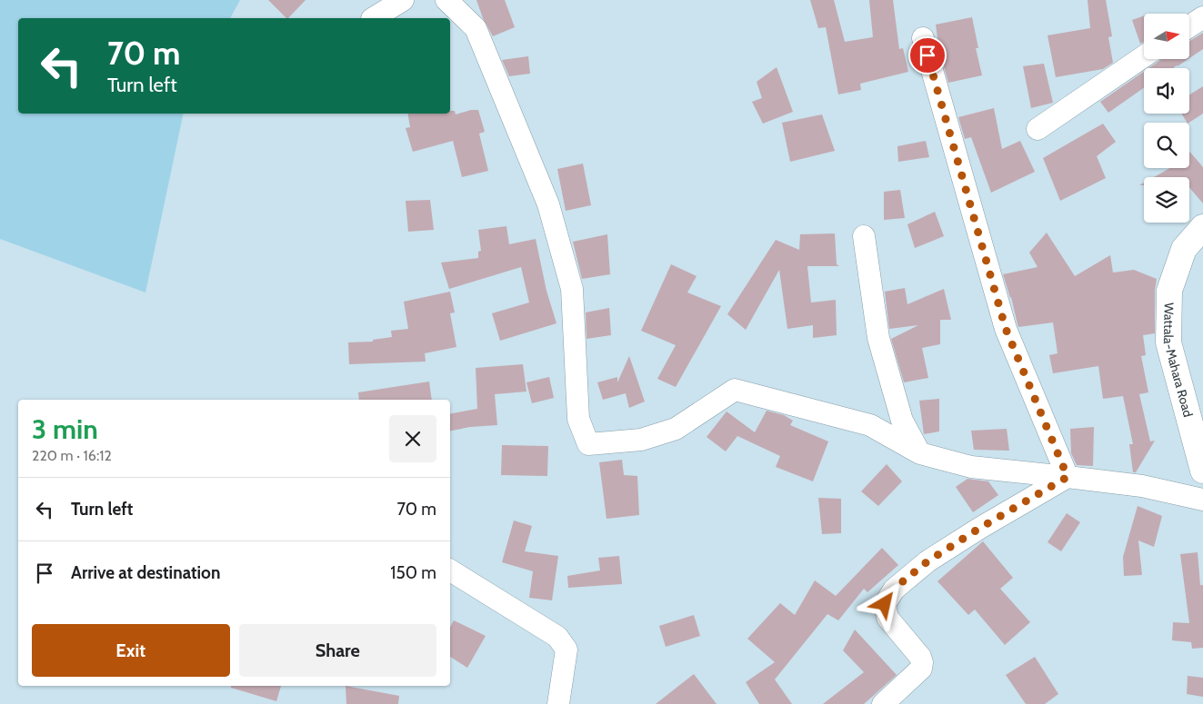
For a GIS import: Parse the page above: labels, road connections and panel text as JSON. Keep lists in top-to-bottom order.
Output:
{
  "streets": {
    "main road": ["Wattala-Mahara Road"]
  },
  "north": "right",
  "page": {
    "turn": ["70 m", "Turn left"],
    "heading": ["3 min", "220 m · 16:12"],
    "list": [
      {
        "name": "Turn left",
        "value": "70 m"
      },
      {
        "name": "Arrive at destination",
        "value": "150 m"
      }
    ],
    "buttons": ["Exit", "Share"]
  }
}
